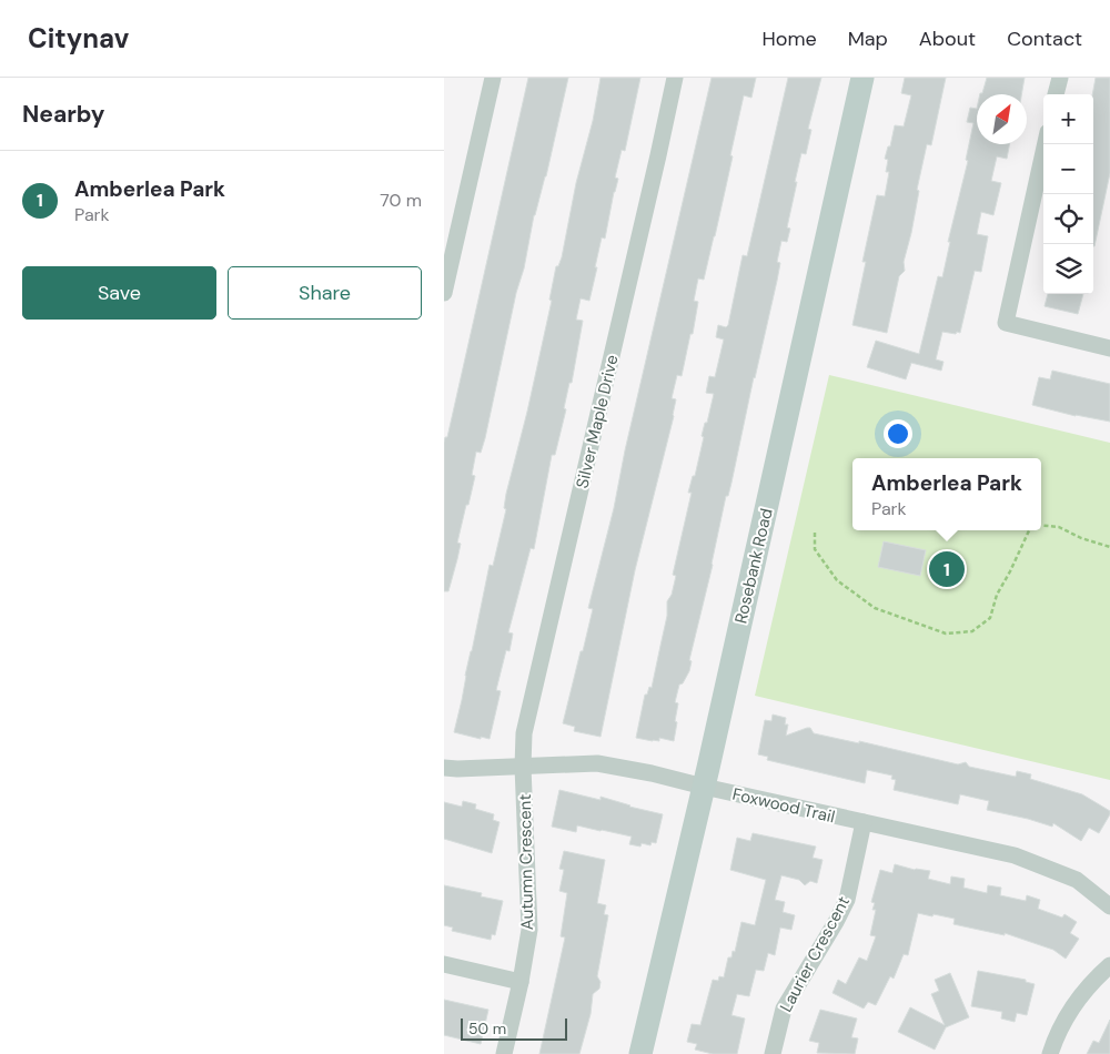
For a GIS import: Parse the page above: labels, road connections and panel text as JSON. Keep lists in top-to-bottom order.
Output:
{
  "streets": {
    "street": [
      "Silver Maple Drive",
      "Rosebank Road",
      "Foxwood Trail",
      "Autumn Crescent",
      "Laurier Crescent"
    ]
  },
  "crossings": [
    ["Silver Maple Drive", "Foxwood Trail"],
    ["Silver Maple Drive", "Autumn Crescent"],
    ["Rosebank Road", "Foxwood Trail"],
    ["Foxwood Trail", "Autumn Crescent"],
    ["Foxwood Trail", "Laurier Crescent"]
  ],
  "scale_bar": "50 m",
  "north": "top right",
  "page": {
    "header": "Citynav",
    "nav": [
      "Home",
      "Map",
      "About",
      "Contact"
    ],
    "heading": "Nearby",
    "map_buttons": ["+", "−"],
    "list": [
      {
        "mark": "1",
        "name": "Amberlea Park",
        "note": "Park",
        "value": "70 m"
      }
    ],
    "buttons": ["Save", "Share"],
    "popup": ["Amberlea Park", "Park"],
    "pins": "1",
    "scale": "50 m"
  }
}
